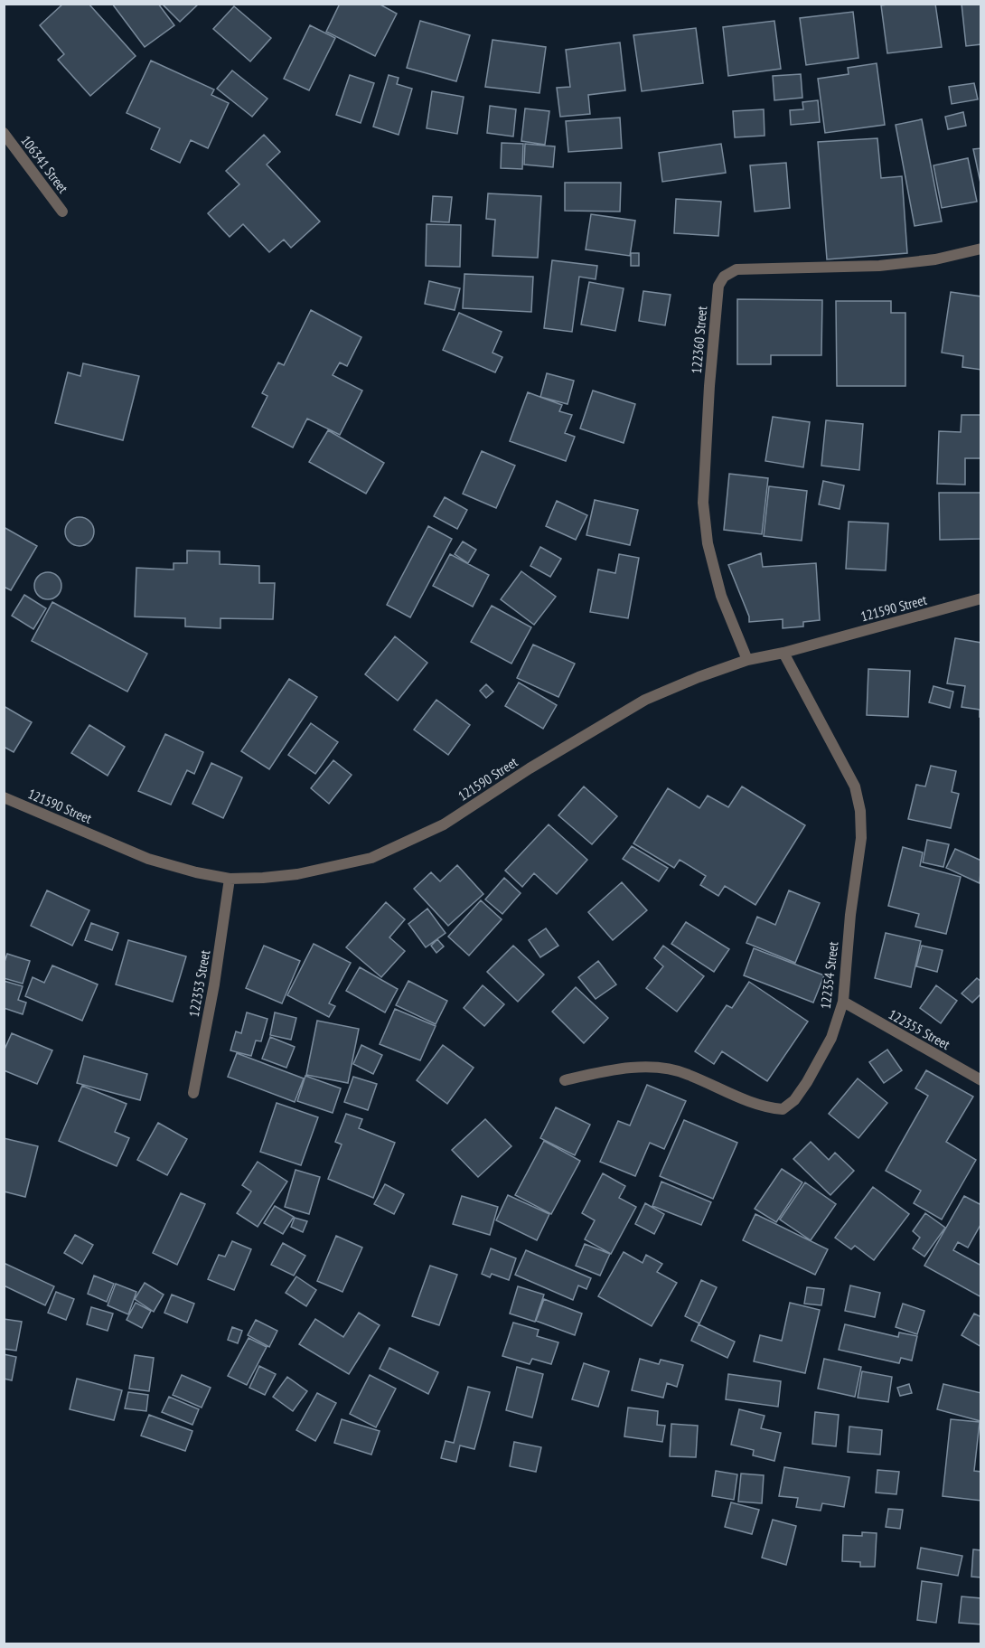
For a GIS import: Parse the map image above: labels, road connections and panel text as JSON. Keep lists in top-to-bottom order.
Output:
{
  "streets": {
    "street": [
      "106341 Street",
      "122360 Street",
      "121590 Street",
      "122354 Street",
      "122353 Street",
      "122355 Street"
    ]
  },
  "crossings": [
    ["122360 Street", "121590 Street"],
    ["121590 Street", "122354 Street"],
    ["121590 Street", "122353 Street"],
    ["122354 Street", "122355 Street"]
  ]
}
